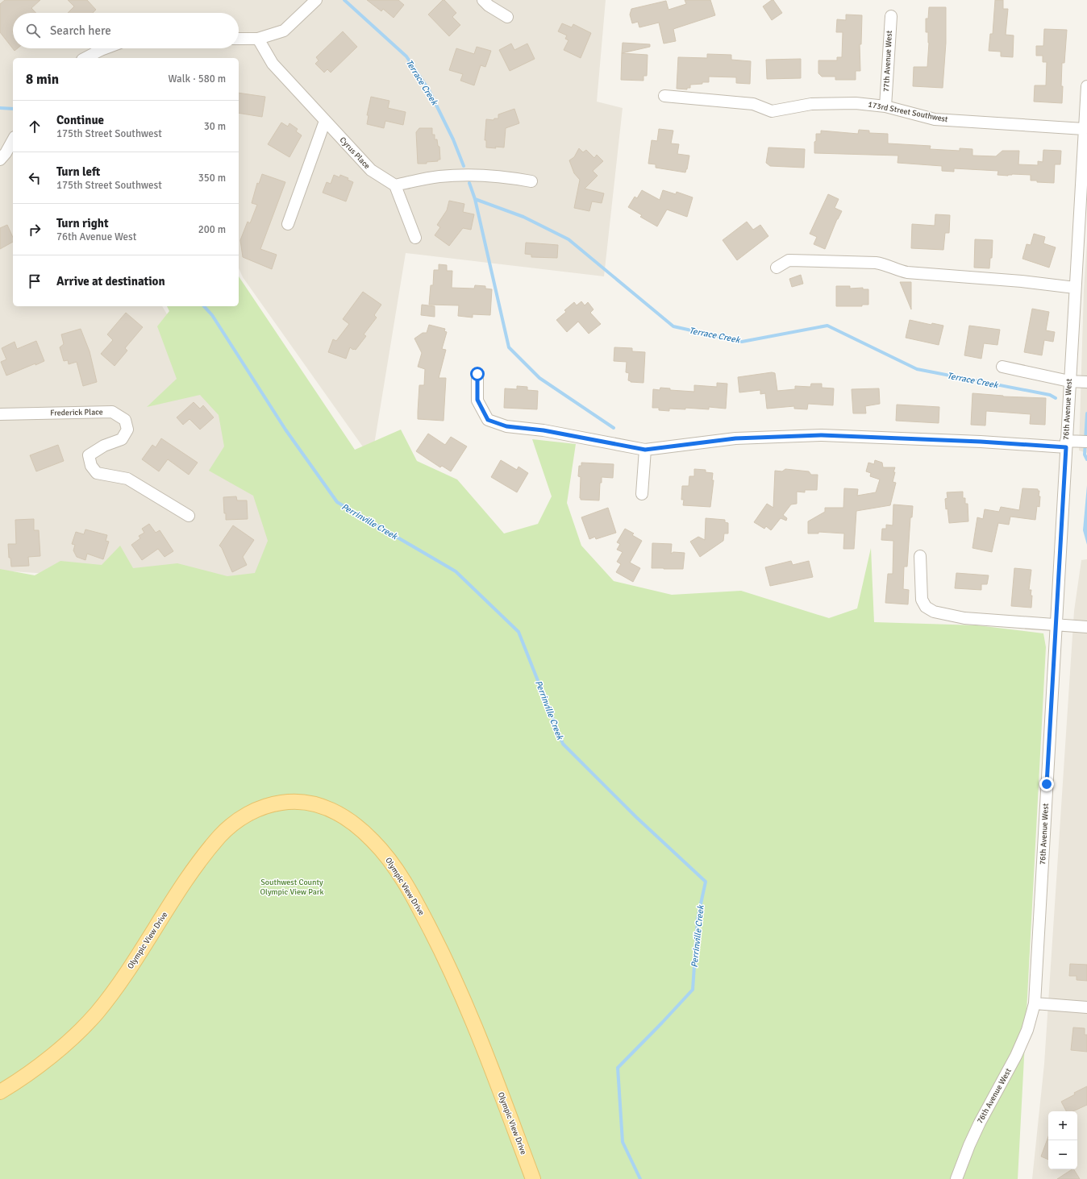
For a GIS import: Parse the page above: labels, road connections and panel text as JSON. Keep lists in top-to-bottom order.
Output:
{
  "streets": {
    "main road": ["Olympic View Drive"],
    "street": [
      "77th Avenue West",
      "173rd Street Southwest",
      "Cyrus Place",
      "76th Avenue West",
      "Frederick Place"
    ]
  },
  "crossings": [
    ["77th Avenue West", "173rd Street Southwest"],
    ["173rd Street Southwest", "76th Avenue West"]
  ],
  "water": ["Terrace Creek", "Perrinville Creek"],
  "parks": ["Southwest County Olympic View Park"],
  "page": {
    "search": "Search here",
    "heading": ["8 min", "Walk · 580 m"],
    "list": [
      ["Continue", "175th Street Southwest", "30 m"],
      ["Turn left", "175th Street Southwest", "350 m"],
      ["Turn right", "76th Avenue West", "200 m"],
      "Arrive at destination"
    ],
    "map_buttons": ["+", "−"]
  }
}
